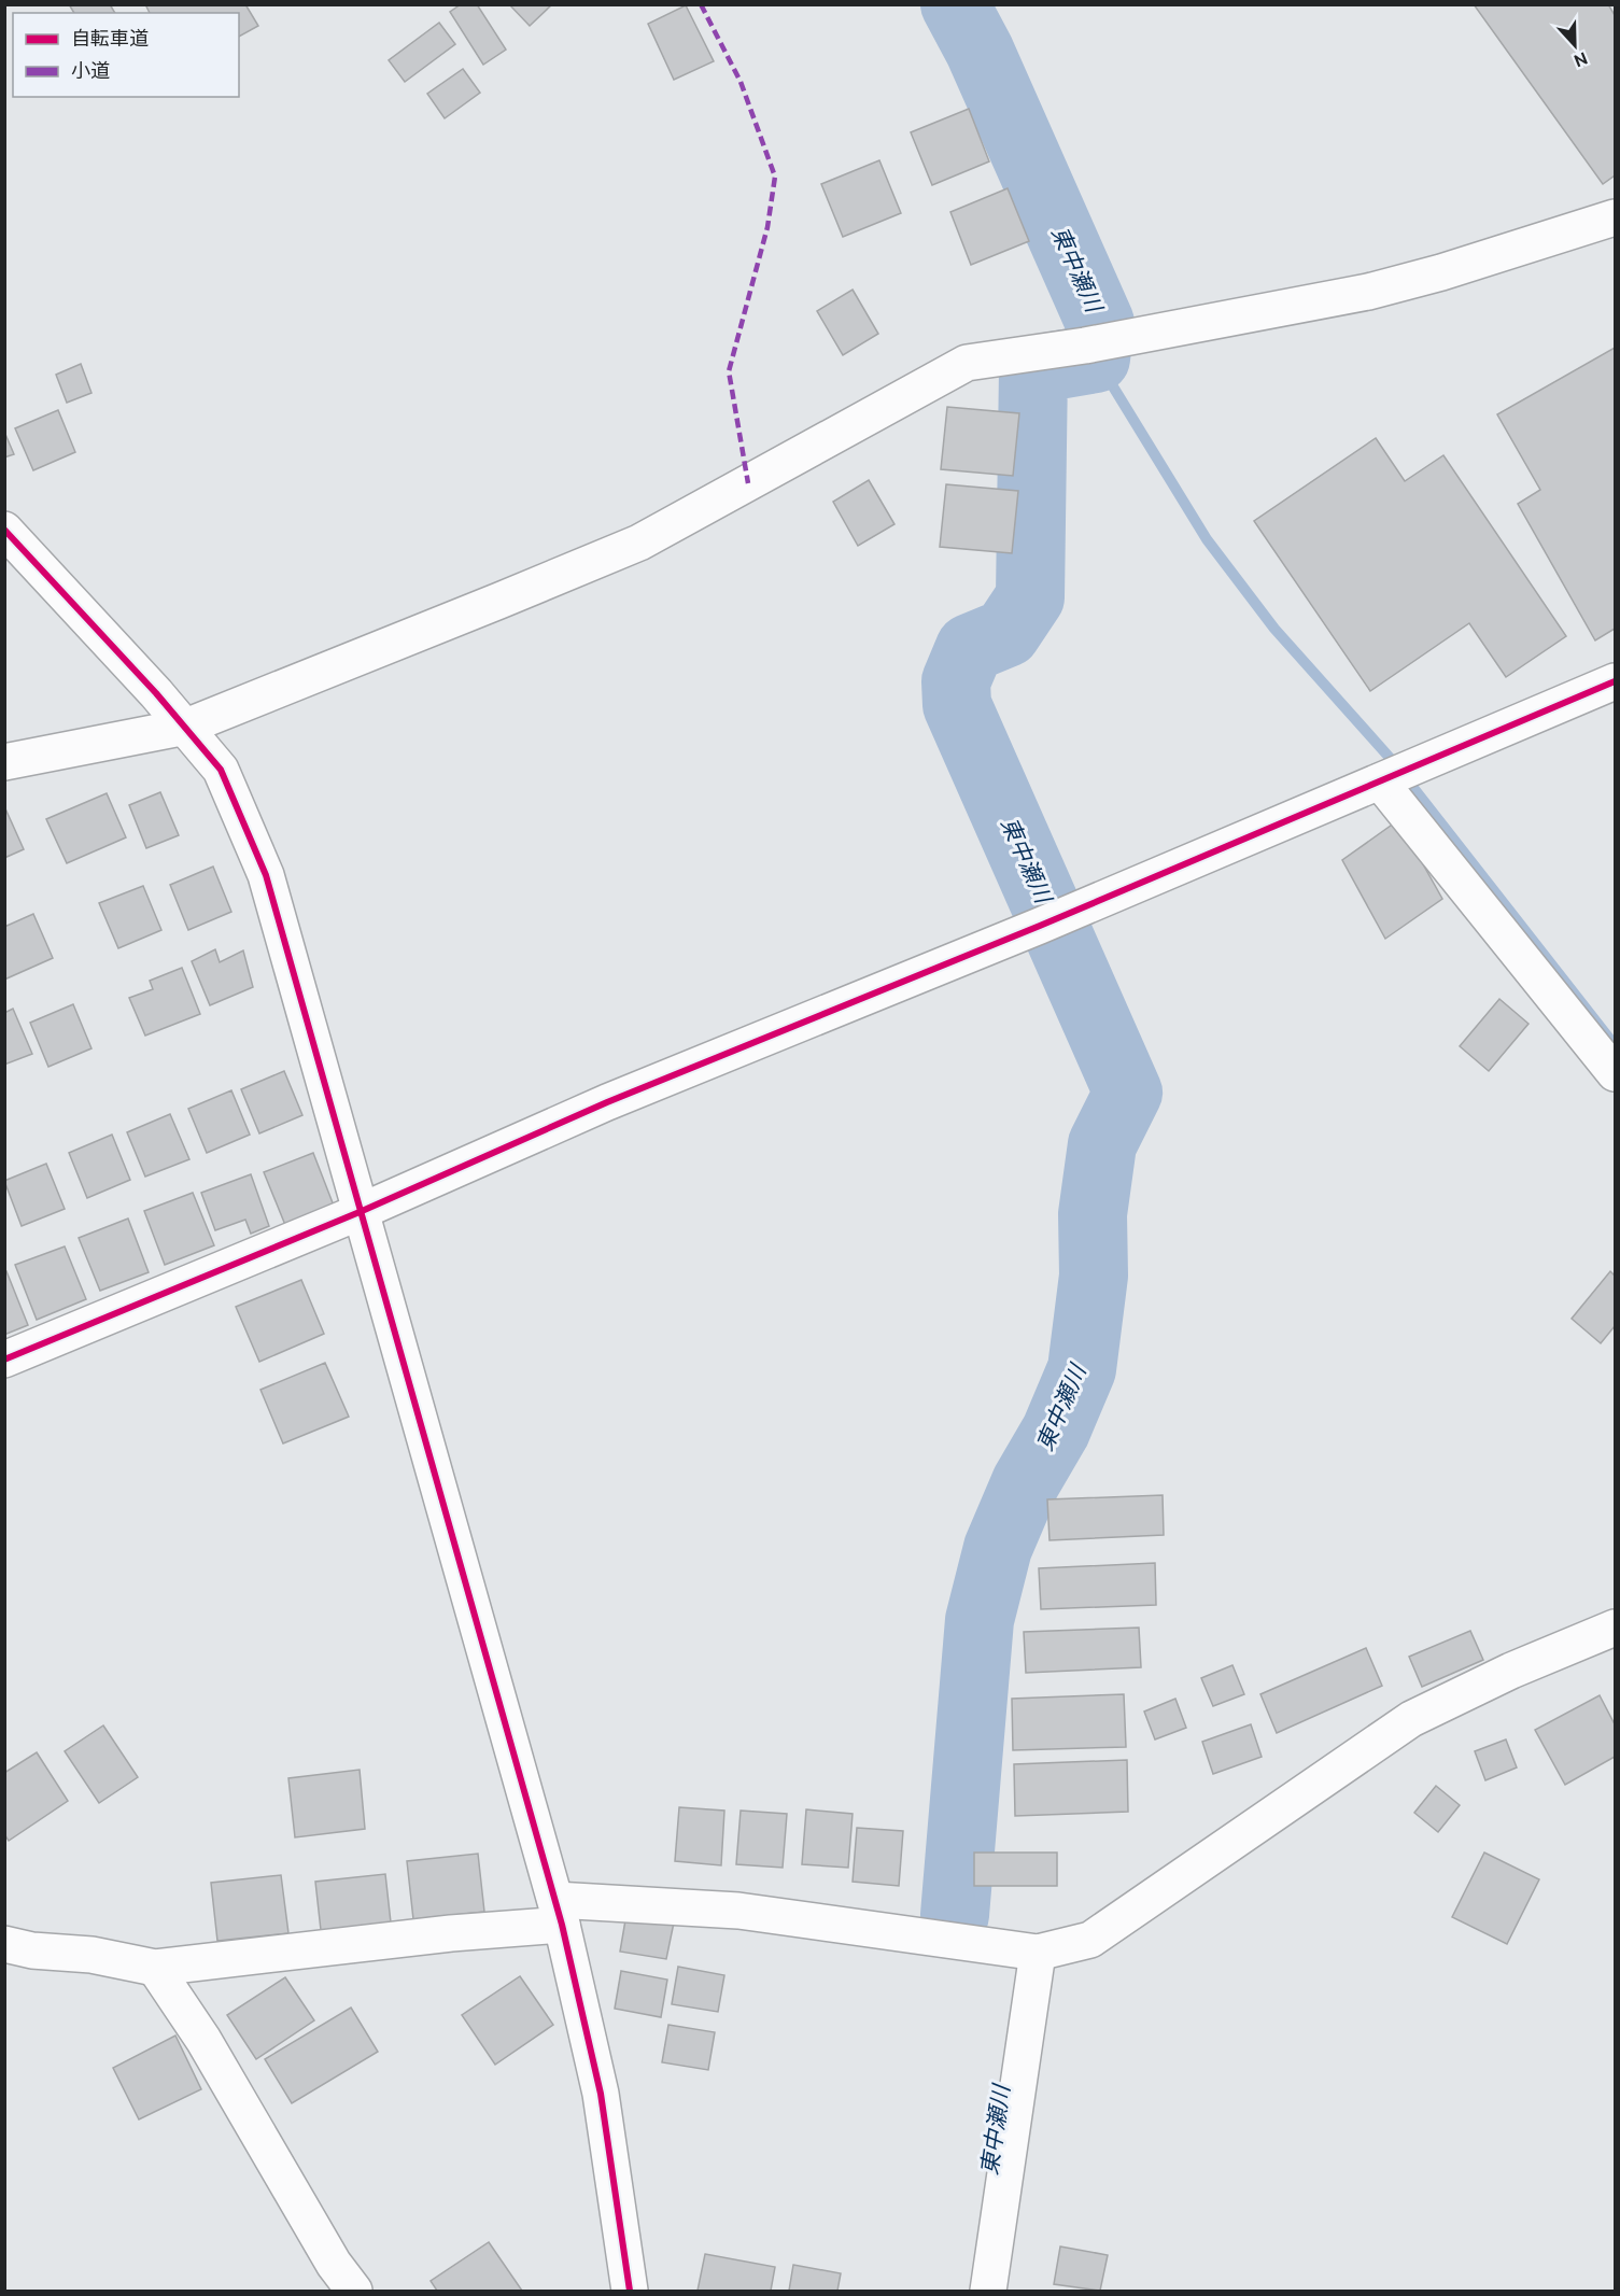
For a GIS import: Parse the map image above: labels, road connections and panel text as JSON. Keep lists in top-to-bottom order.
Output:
{
  "water": ["東中瀬川"],
  "legend": ["自転車道", "小道"],
  "north": "bottom"
}
